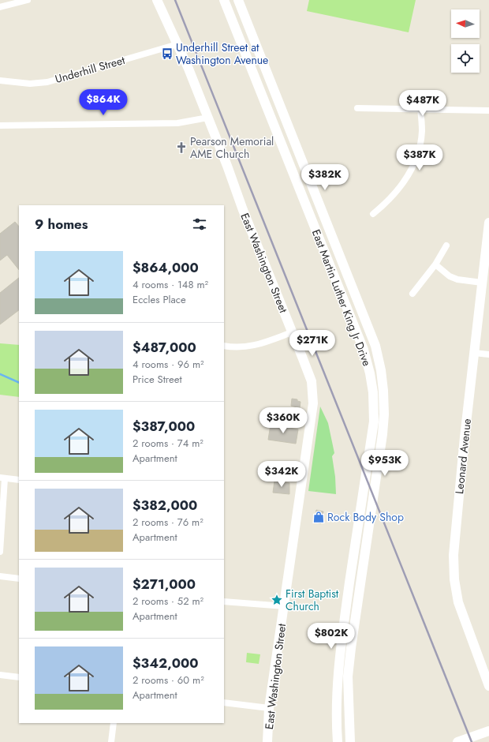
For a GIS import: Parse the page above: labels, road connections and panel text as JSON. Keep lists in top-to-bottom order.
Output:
{
  "streets": {
    "main road": ["East Washington Street", "East Martin Luther King Jr Drive", "Leonard Avenue"],
    "street": ["Underhill Street"]
  },
  "crossings": [
    ["Underhill Street", "East Washington Street"]
  ],
  "places": {
    "bus stop": ["Underhill Street at Washington Avenue"],
    "church": ["Pearson Memorial AME Church"],
    "shop": ["Rock Body Shop"],
    "place": ["First Baptist Church"]
  },
  "north": "left",
  "page": {
    "price": [
      "$864K",
      "$487K",
      "$387K",
      "$382K",
      "$271K",
      "$360K",
      "$953K",
      "$342K",
      "$802K"
    ],
    "heading": "9 homes",
    "list": [
      {
        "name": "$864,000",
        "note": "4 rooms · 148 m² · Eccles Place"
      },
      {
        "name": "$487,000",
        "note": "4 rooms · 96 m² · Price Street"
      },
      {
        "name": "$387,000",
        "note": "2 rooms · 74 m² · Apartment"
      },
      {
        "name": "$382,000",
        "note": "2 rooms · 76 m² · Apartment"
      },
      {
        "name": "$271,000",
        "note": "2 rooms · 52 m² · Apartment"
      },
      {
        "name": "$342,000",
        "note": "2 rooms · 60 m² · Apartment"
      }
    ]
  }
}
